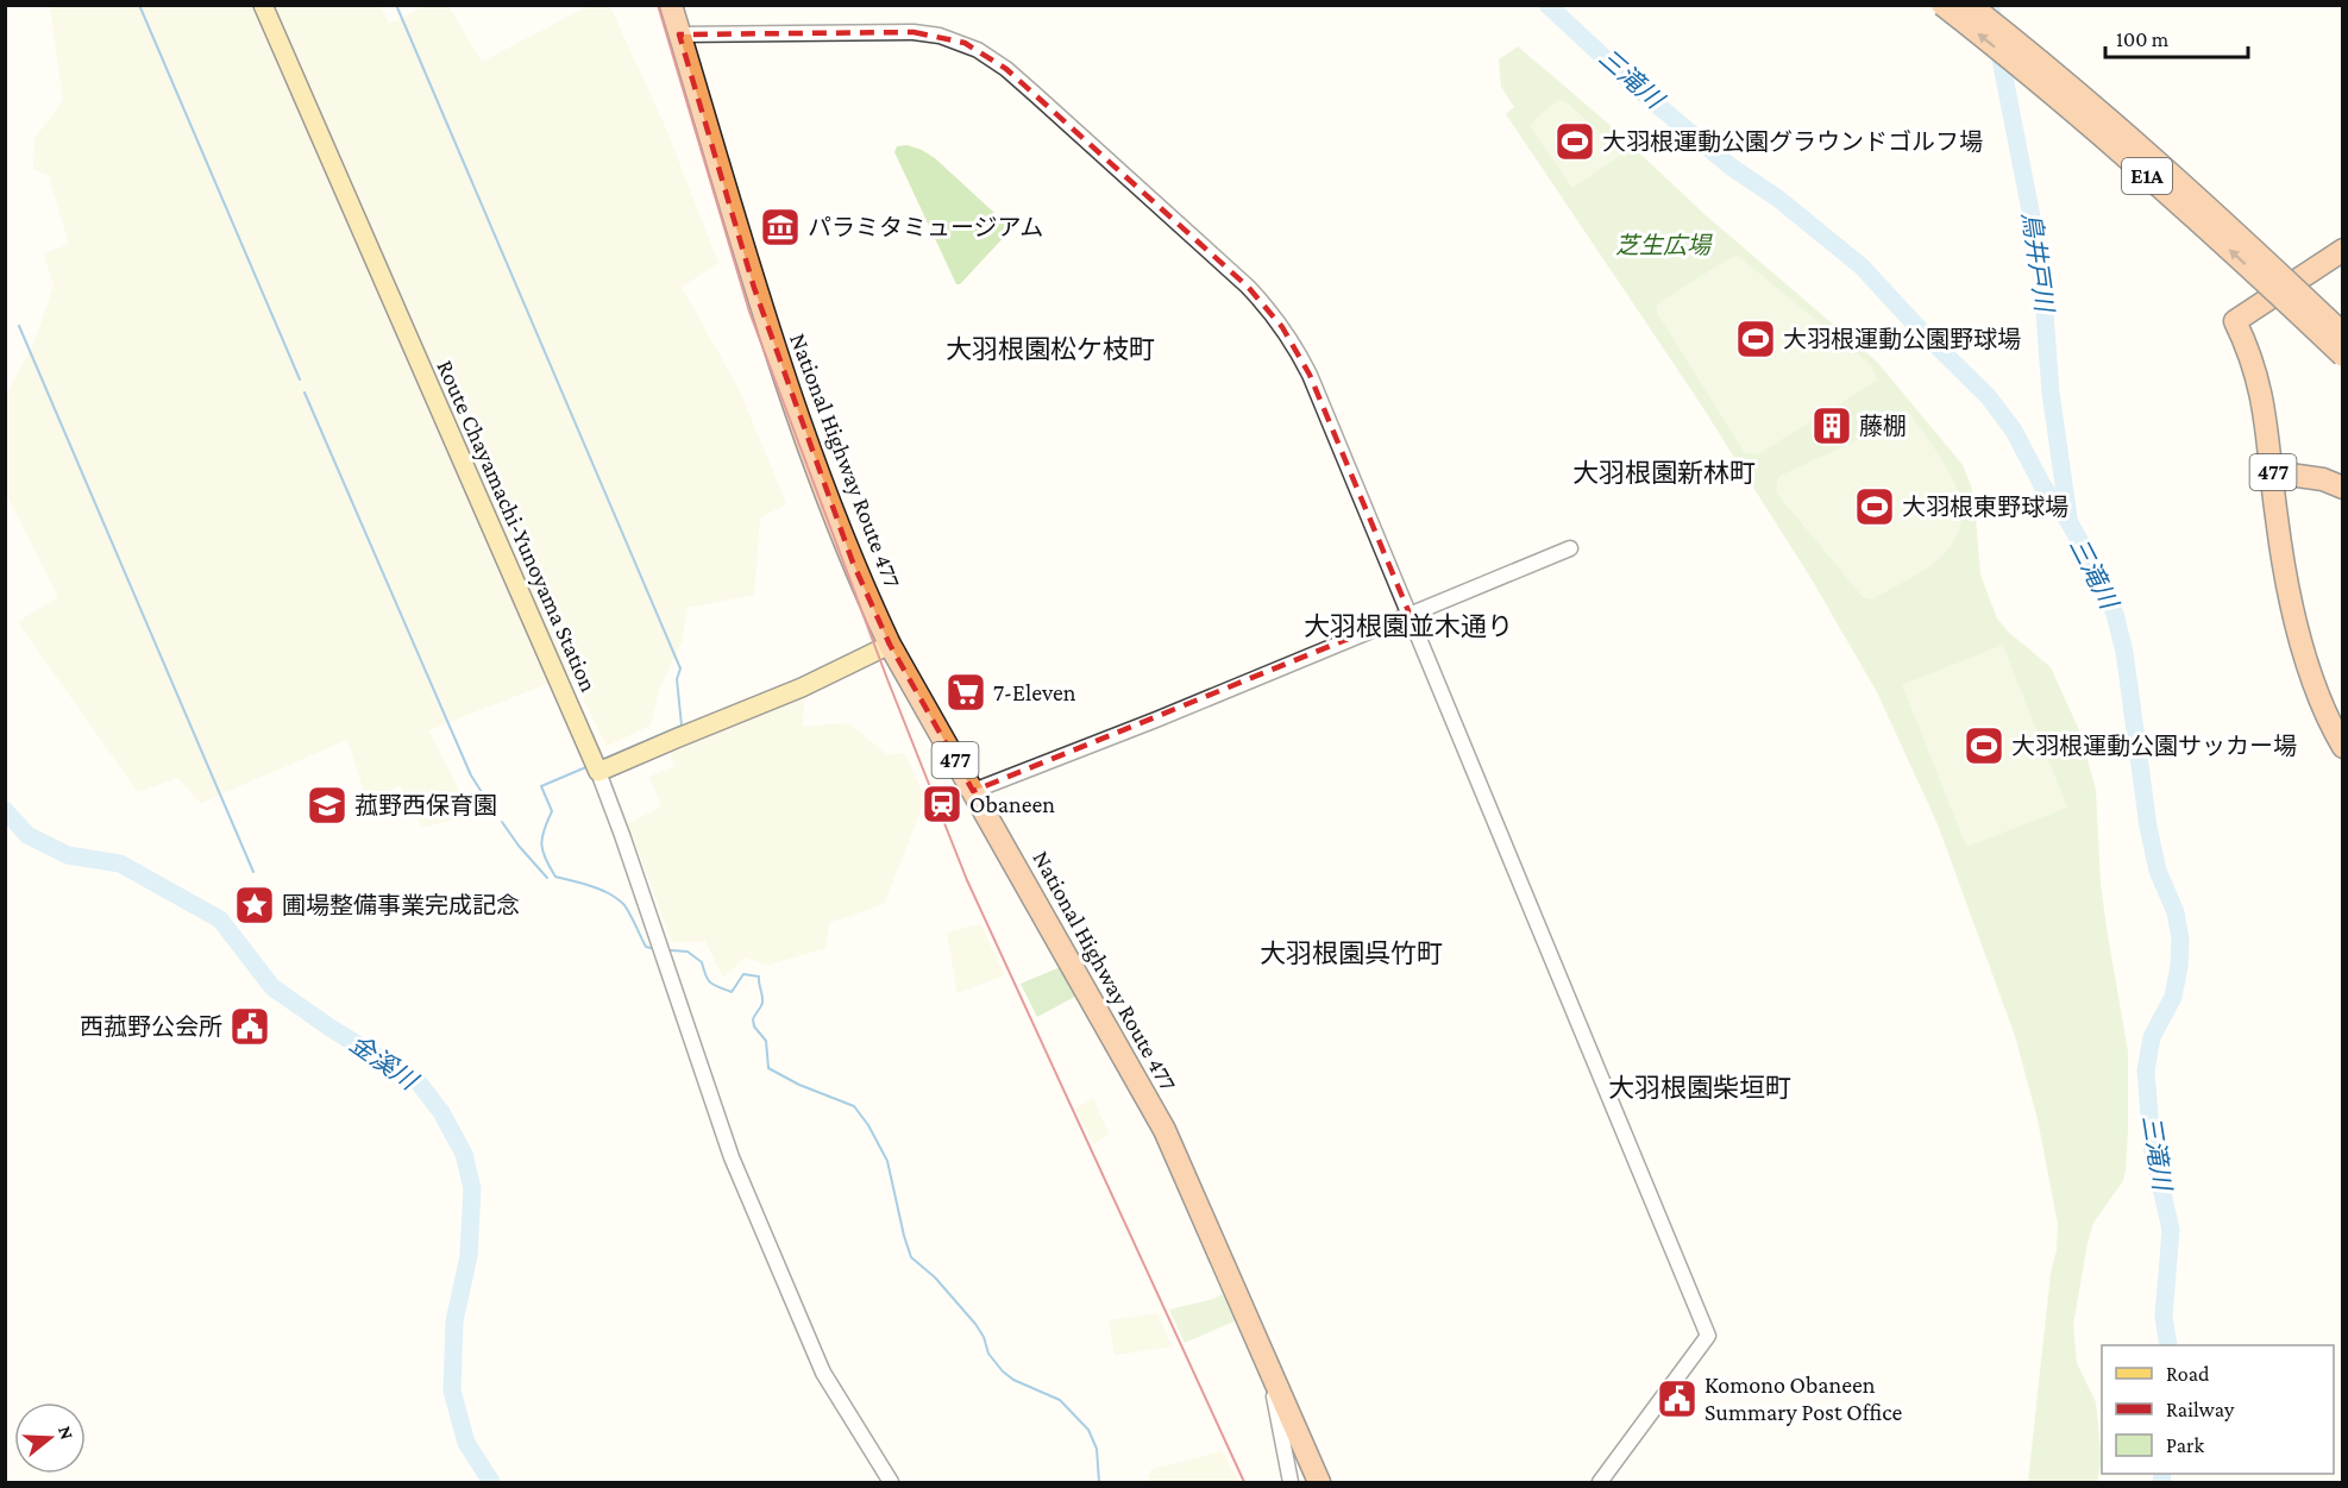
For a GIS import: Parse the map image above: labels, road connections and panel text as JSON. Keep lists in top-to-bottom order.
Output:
{
  "streets": {
    "highway": ["E1A", "National Highway Route 477", "477"],
    "main road": ["Route Chayamachi-Yunoyama Station"]
  },
  "districts": [
    "大羽根園松ケ枝町",
    "大羽根園新林町",
    "大羽根園並木通り",
    "大羽根園呉竹町",
    "大羽根園柴垣町"
  ],
  "water": ["三滝川", "鳥井戸川", "金溪川"],
  "parks": ["芝生広場"],
  "places": {
    "sports": [
      "大羽根運動公園グラウンドゴルフ場",
      "大羽根運動公園野球場",
      "大羽根東野球場",
      "大羽根運動公園サッカー場"
    ],
    "museum": ["パラミタミュージアム"],
    "building": ["藤棚"],
    "supermarket": ["7-Eleven"],
    "station": ["Obaneen"],
    "school or university": ["菰野西保育園"],
    "place": ["圃場整備事業完成記念"],
    "public building": ["西菰野公会所", "Komono Obaneen Summary Post Office"]
  },
  "legend": ["Road", "Railway", "Park"],
  "scale_bar": "100 m",
  "north": "right"
}
